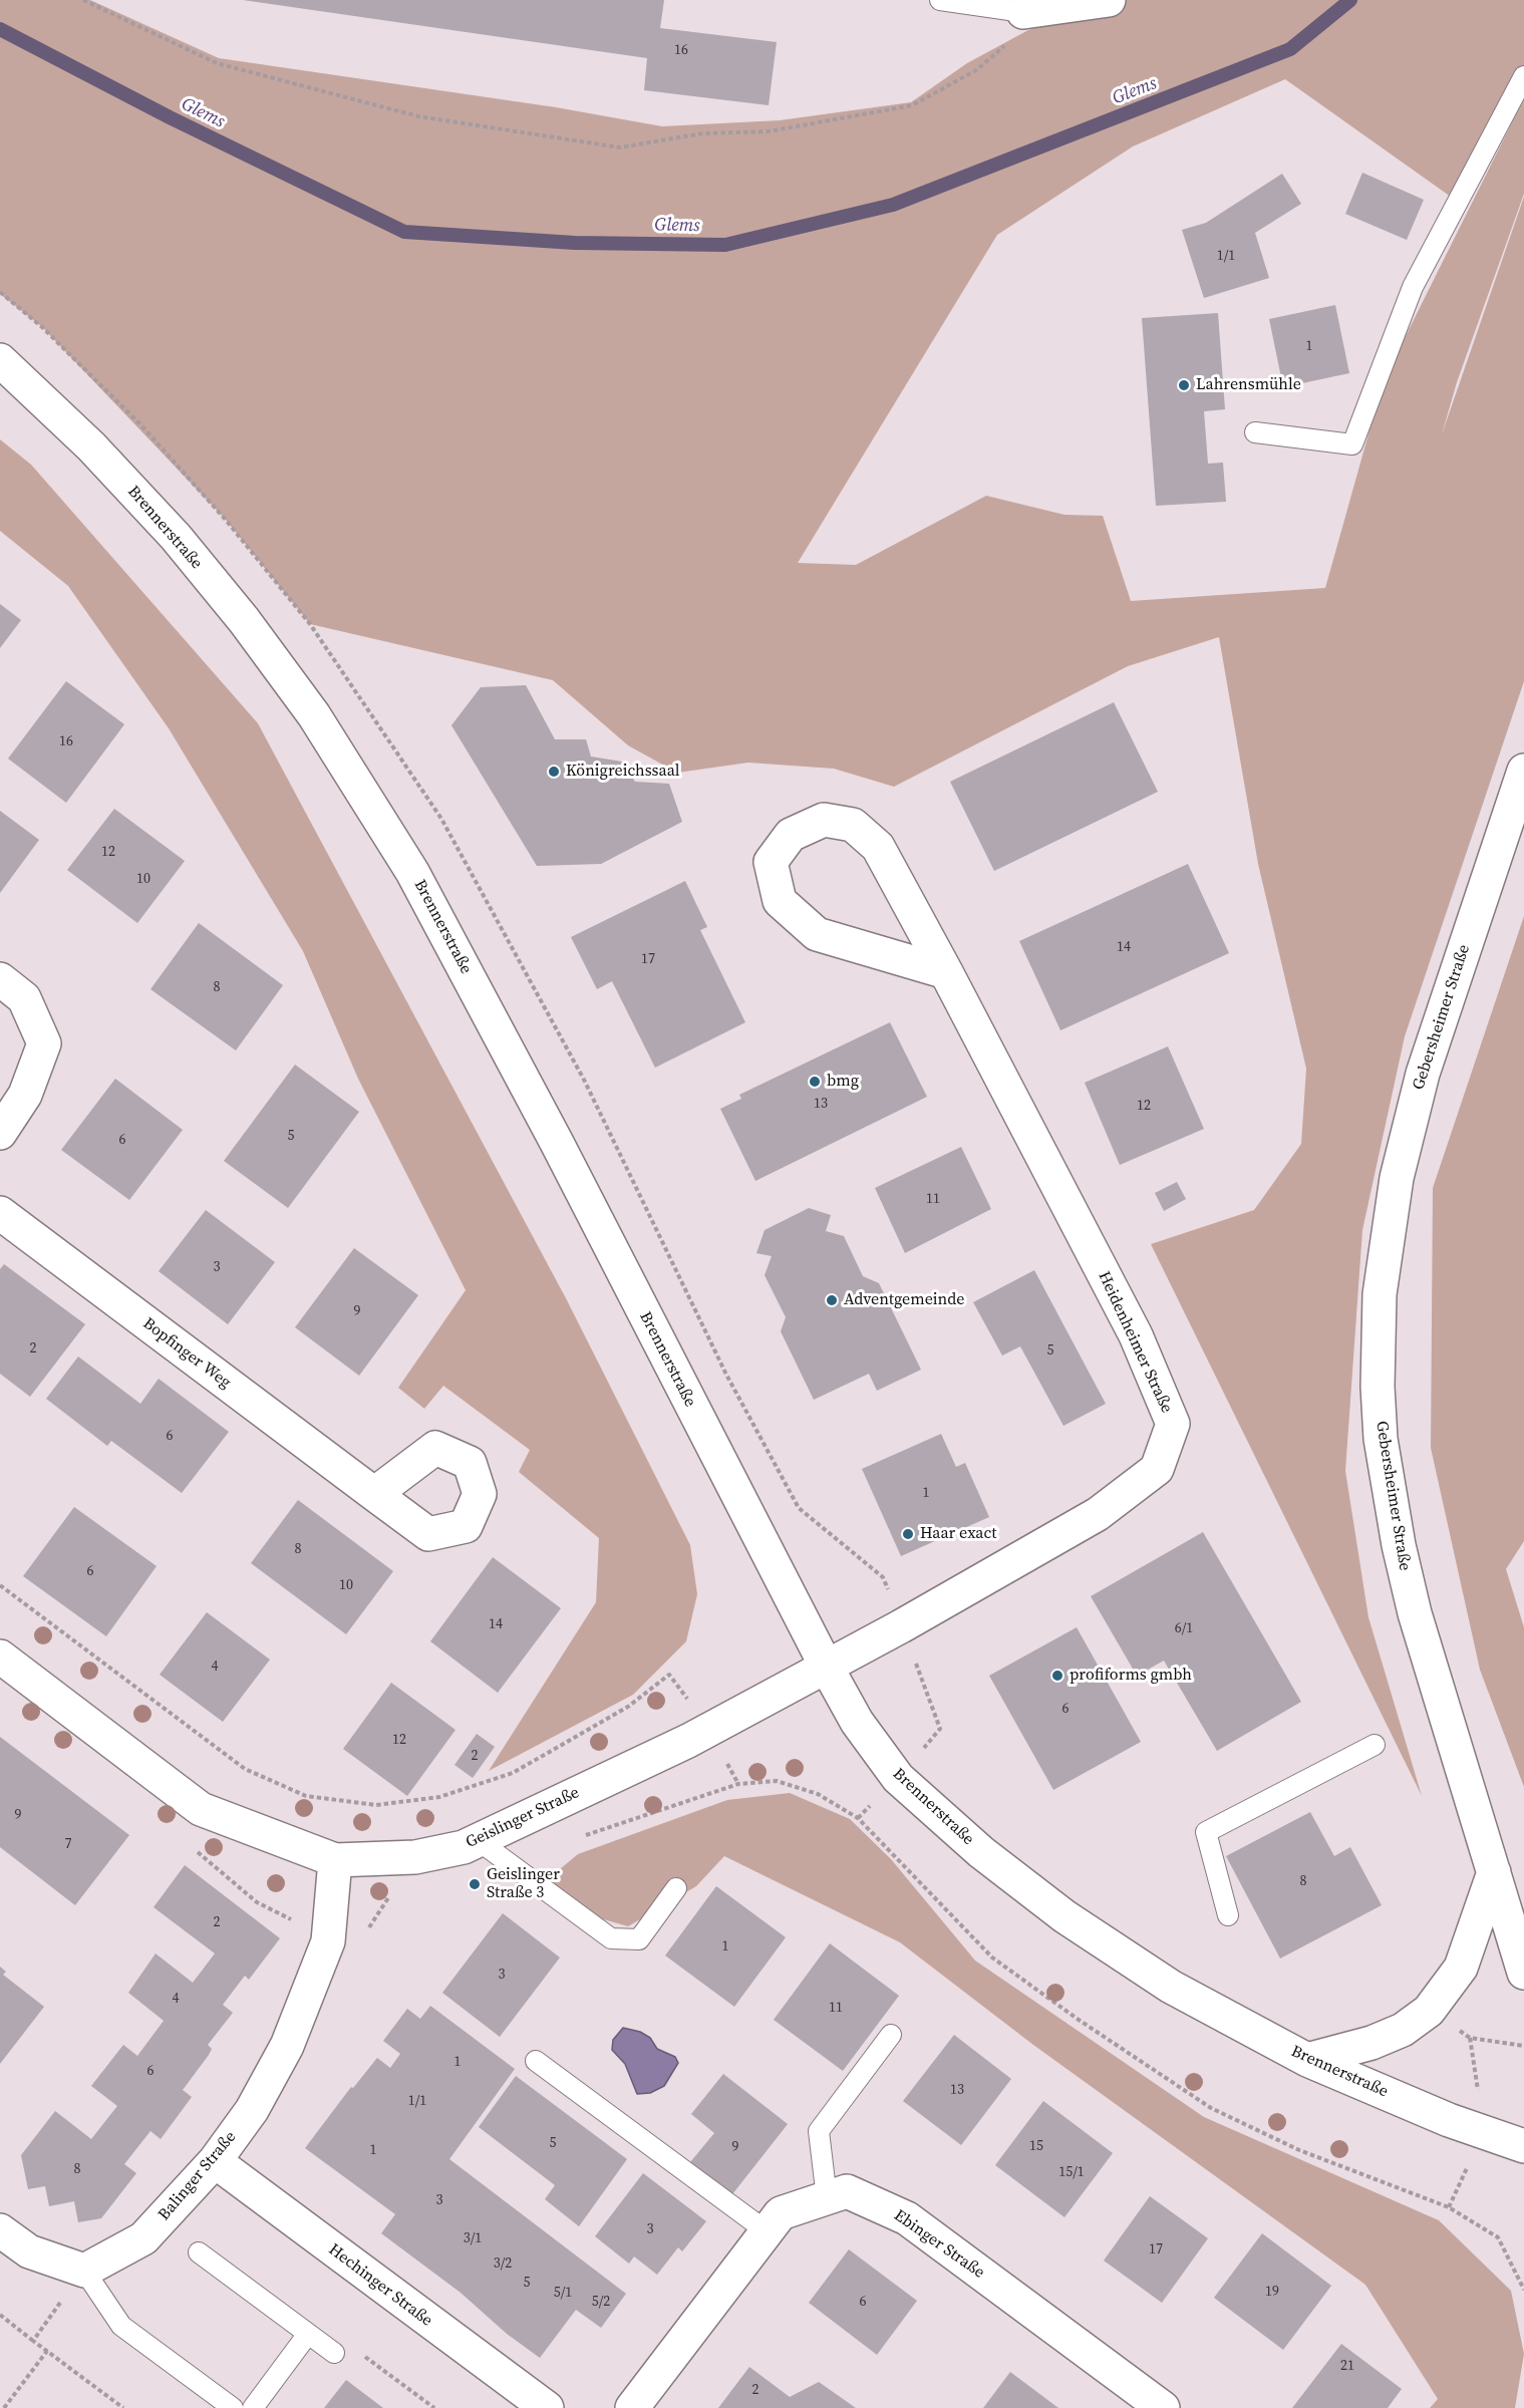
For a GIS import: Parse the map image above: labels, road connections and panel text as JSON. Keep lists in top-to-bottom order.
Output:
{
  "streets": {
    "street": [
      "Brennerstraße",
      "Gebersheimer Straße",
      "Heidenheimer Straße",
      "Bopfinger Weg",
      "Geislinger Straße",
      "Balinger Straße",
      "Ebinger Straße",
      "Hechinger Straße"
    ]
  },
  "crossings": [
    ["Brennerstraße", "Heidenheimer Straße"],
    ["Brennerstraße", "Geislinger Straße"],
    ["Heidenheimer Straße", "Geislinger Straße"],
    ["Geislinger Straße", "Balinger Straße"],
    ["Balinger Straße", "Hechinger Straße"]
  ],
  "water": ["Glems"],
  "places": [
    "Lahrensmühle",
    "Königreichssaal",
    "bmg",
    "Adventgemeinde",
    "Haar exact",
    "profiforms gmbh",
    "Geislinger Straße 3"
  ],
  "house_numbers": [
    "16",
    "1/1",
    "1",
    "16",
    "12",
    "10",
    "14",
    "17",
    "8",
    "13",
    "12",
    "5",
    "6",
    "11",
    "3",
    "9",
    "2",
    "5",
    "6",
    "1",
    "8",
    "6",
    "10",
    "14",
    "6/1",
    "4",
    "6",
    "12",
    "2",
    "9",
    "7",
    "8",
    "2",
    "1",
    "3",
    "4",
    "11",
    "1",
    "6",
    "13",
    "1/1",
    "5",
    "15",
    "9",
    "1",
    "8",
    "15/1",
    "3",
    "3",
    "3/1",
    "17",
    "3/2",
    "5",
    "19",
    "5/1",
    "5/2",
    "6",
    "21",
    "2"
  ]
}
